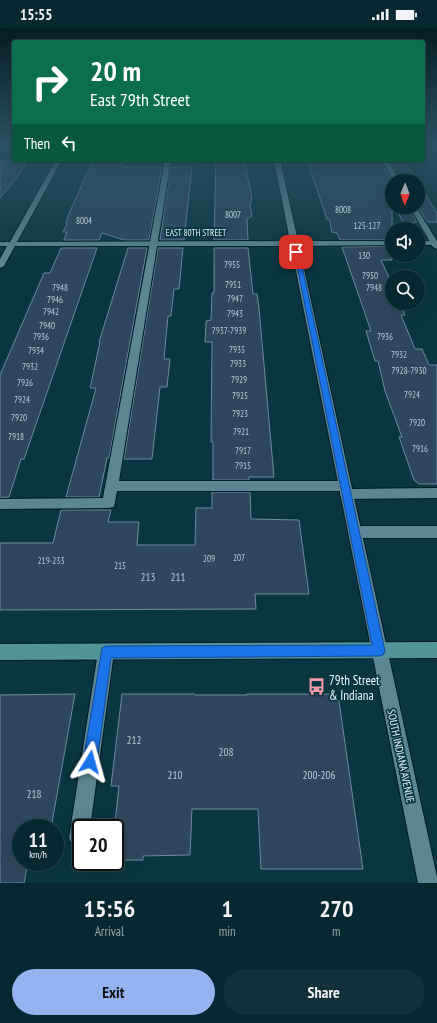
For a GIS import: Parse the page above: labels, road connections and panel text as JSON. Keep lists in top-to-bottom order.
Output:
{
  "streets": {
    "street": ["EAST 80TH STREET", "SOUTH INDIANA AVENUE"]
  },
  "crossings": [
    ["EAST 80TH STREET", "SOUTH INDIANA AVENUE"]
  ],
  "places": {
    "bus stop": ["79th Street & Indiana"]
  },
  "house_numbers": [
    "8008",
    "8007",
    "8004",
    "125-127",
    "130",
    "7955",
    "7950",
    "7951",
    "7948",
    "7948",
    "7947",
    "7946",
    "7942",
    "7943",
    "7940",
    "7937-7939",
    "7936",
    "7936",
    "7935",
    "7934",
    "7932",
    "7933",
    "7932",
    "7928-7930",
    "7929",
    "7926",
    "7924",
    "7925",
    "7924",
    "7923",
    "7920",
    "7920",
    "7921",
    "7918",
    "7916",
    "7917",
    "7915",
    "207",
    "209",
    "219-233",
    "215",
    "213",
    "211",
    "212",
    "208",
    "210",
    "200-206",
    "218"
  ],
  "north": "bottom",
  "page": {
    "status": "15:55",
    "turn": ["20 m", "East 79th Street"],
    "then": "Then",
    "speed": "11 km/h",
    "limit": "20",
    "eta": [
      "15:56",
      "Arrival",
      "1",
      "min",
      "270",
      "m"
    ],
    "buttons": ["Exit", "Share"]
  }
}
